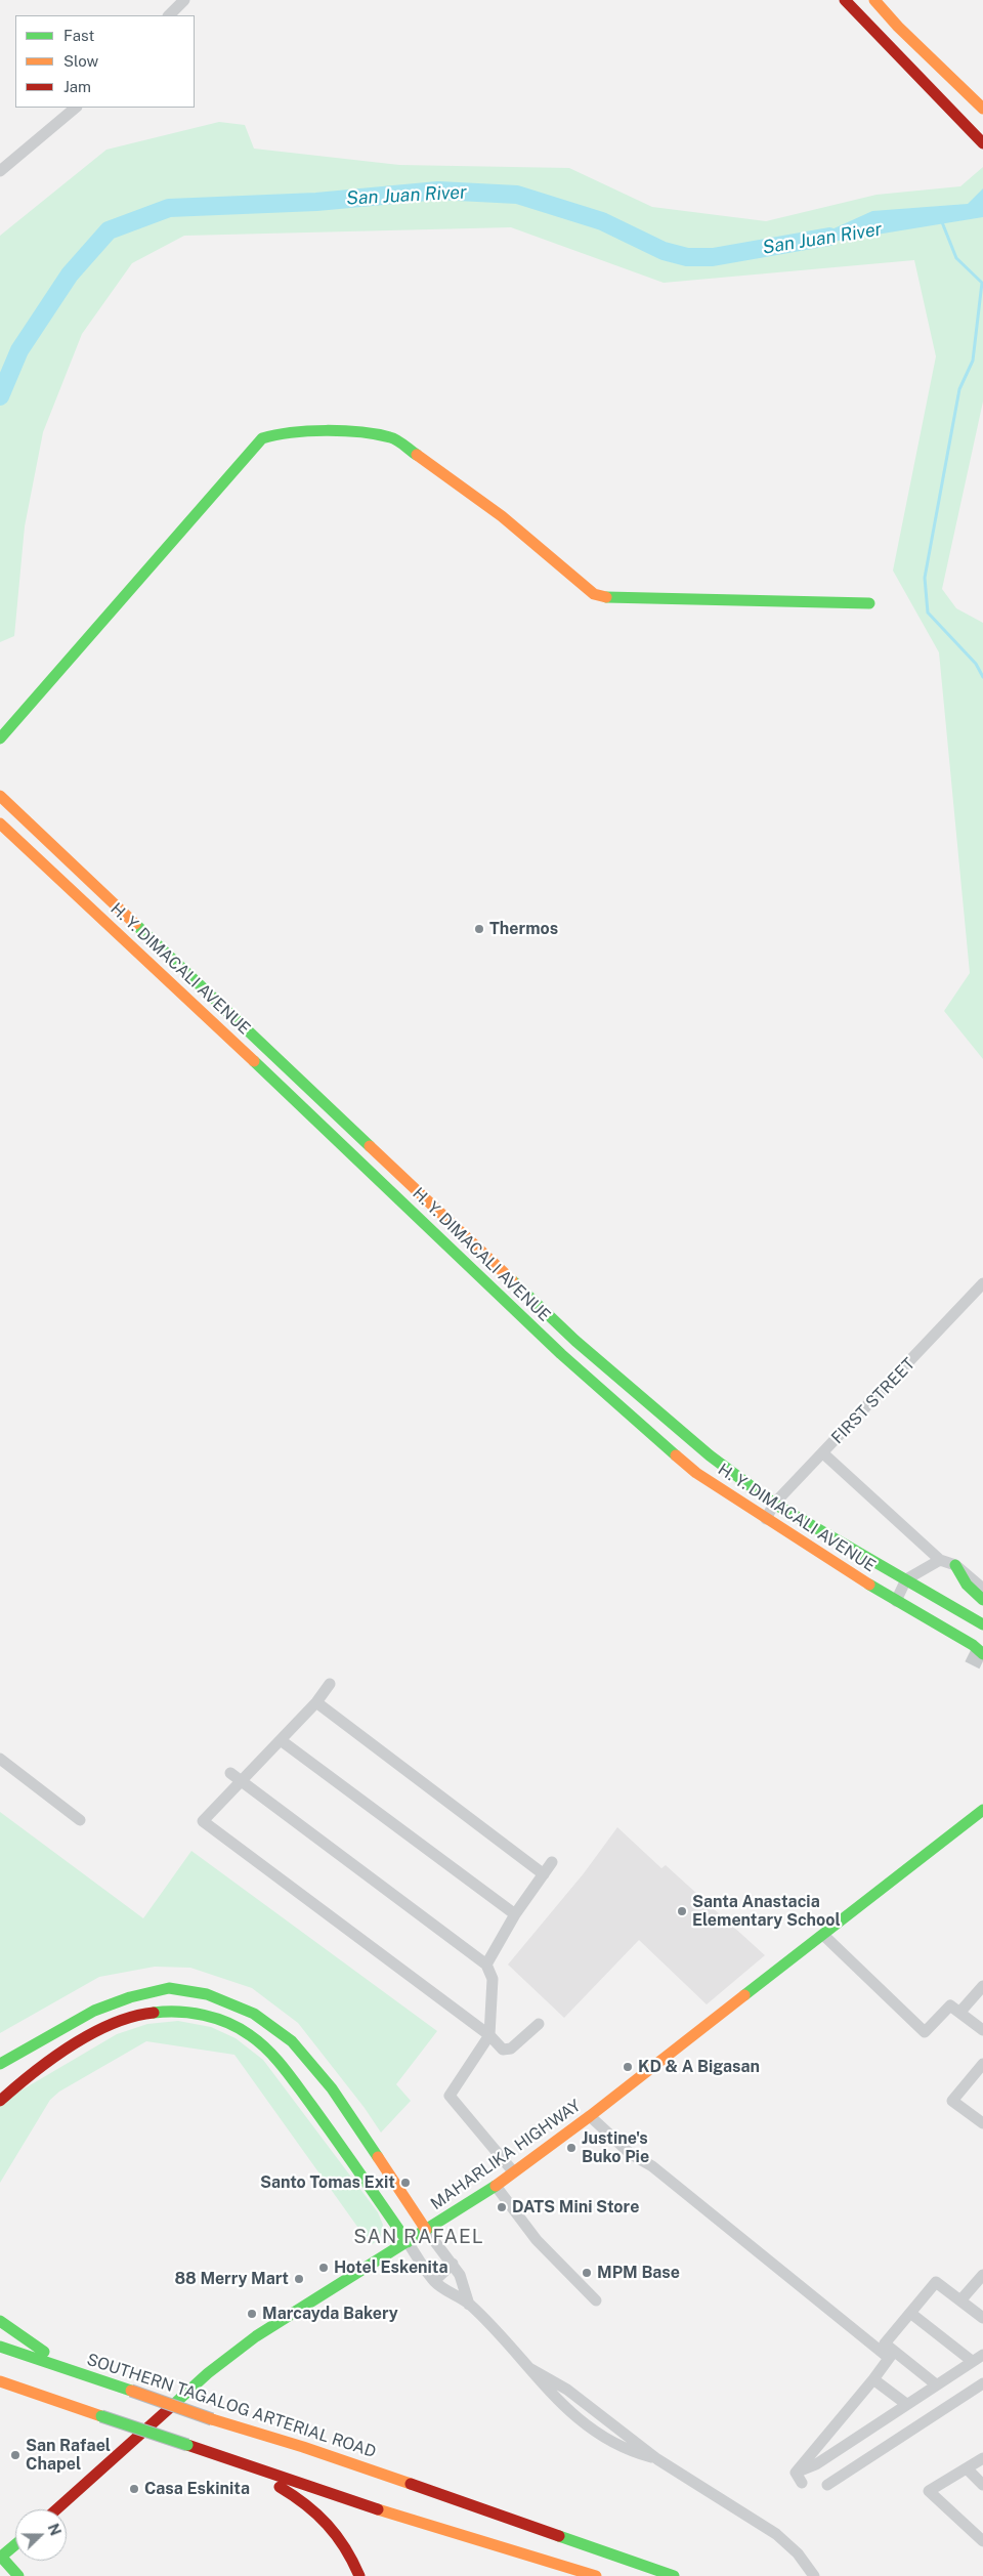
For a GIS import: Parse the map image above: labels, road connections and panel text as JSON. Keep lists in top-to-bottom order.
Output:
{
  "streets": {
    "main road": ["H. Y. DIMACALI AVENUE", "MAHARLIKA HIGHWAY", "SOUTHERN TAGALOG ARTERIAL ROAD"],
    "street": ["FIRST STREET"]
  },
  "crossings": [
    ["H. Y. DIMACALI AVENUE", "FIRST STREET"]
  ],
  "districts": ["SAN RAFAEL"],
  "water": ["San Juan River"],
  "places": [
    "Thermos",
    "Santa Anastacia Elementary School",
    "KD & A Bigasan",
    "Justine's Buko Pie",
    "Santo Tomas Exit",
    "DATS Mini Store",
    "Hotel Eskenita",
    "MPM Base",
    "88 Merry Mart",
    "Marcayda Bakery",
    "San Rafael Chapel",
    "Casa Eskinita"
  ],
  "legend": ["Fast", "Slow", "Jam"],
  "north": "right"
}
